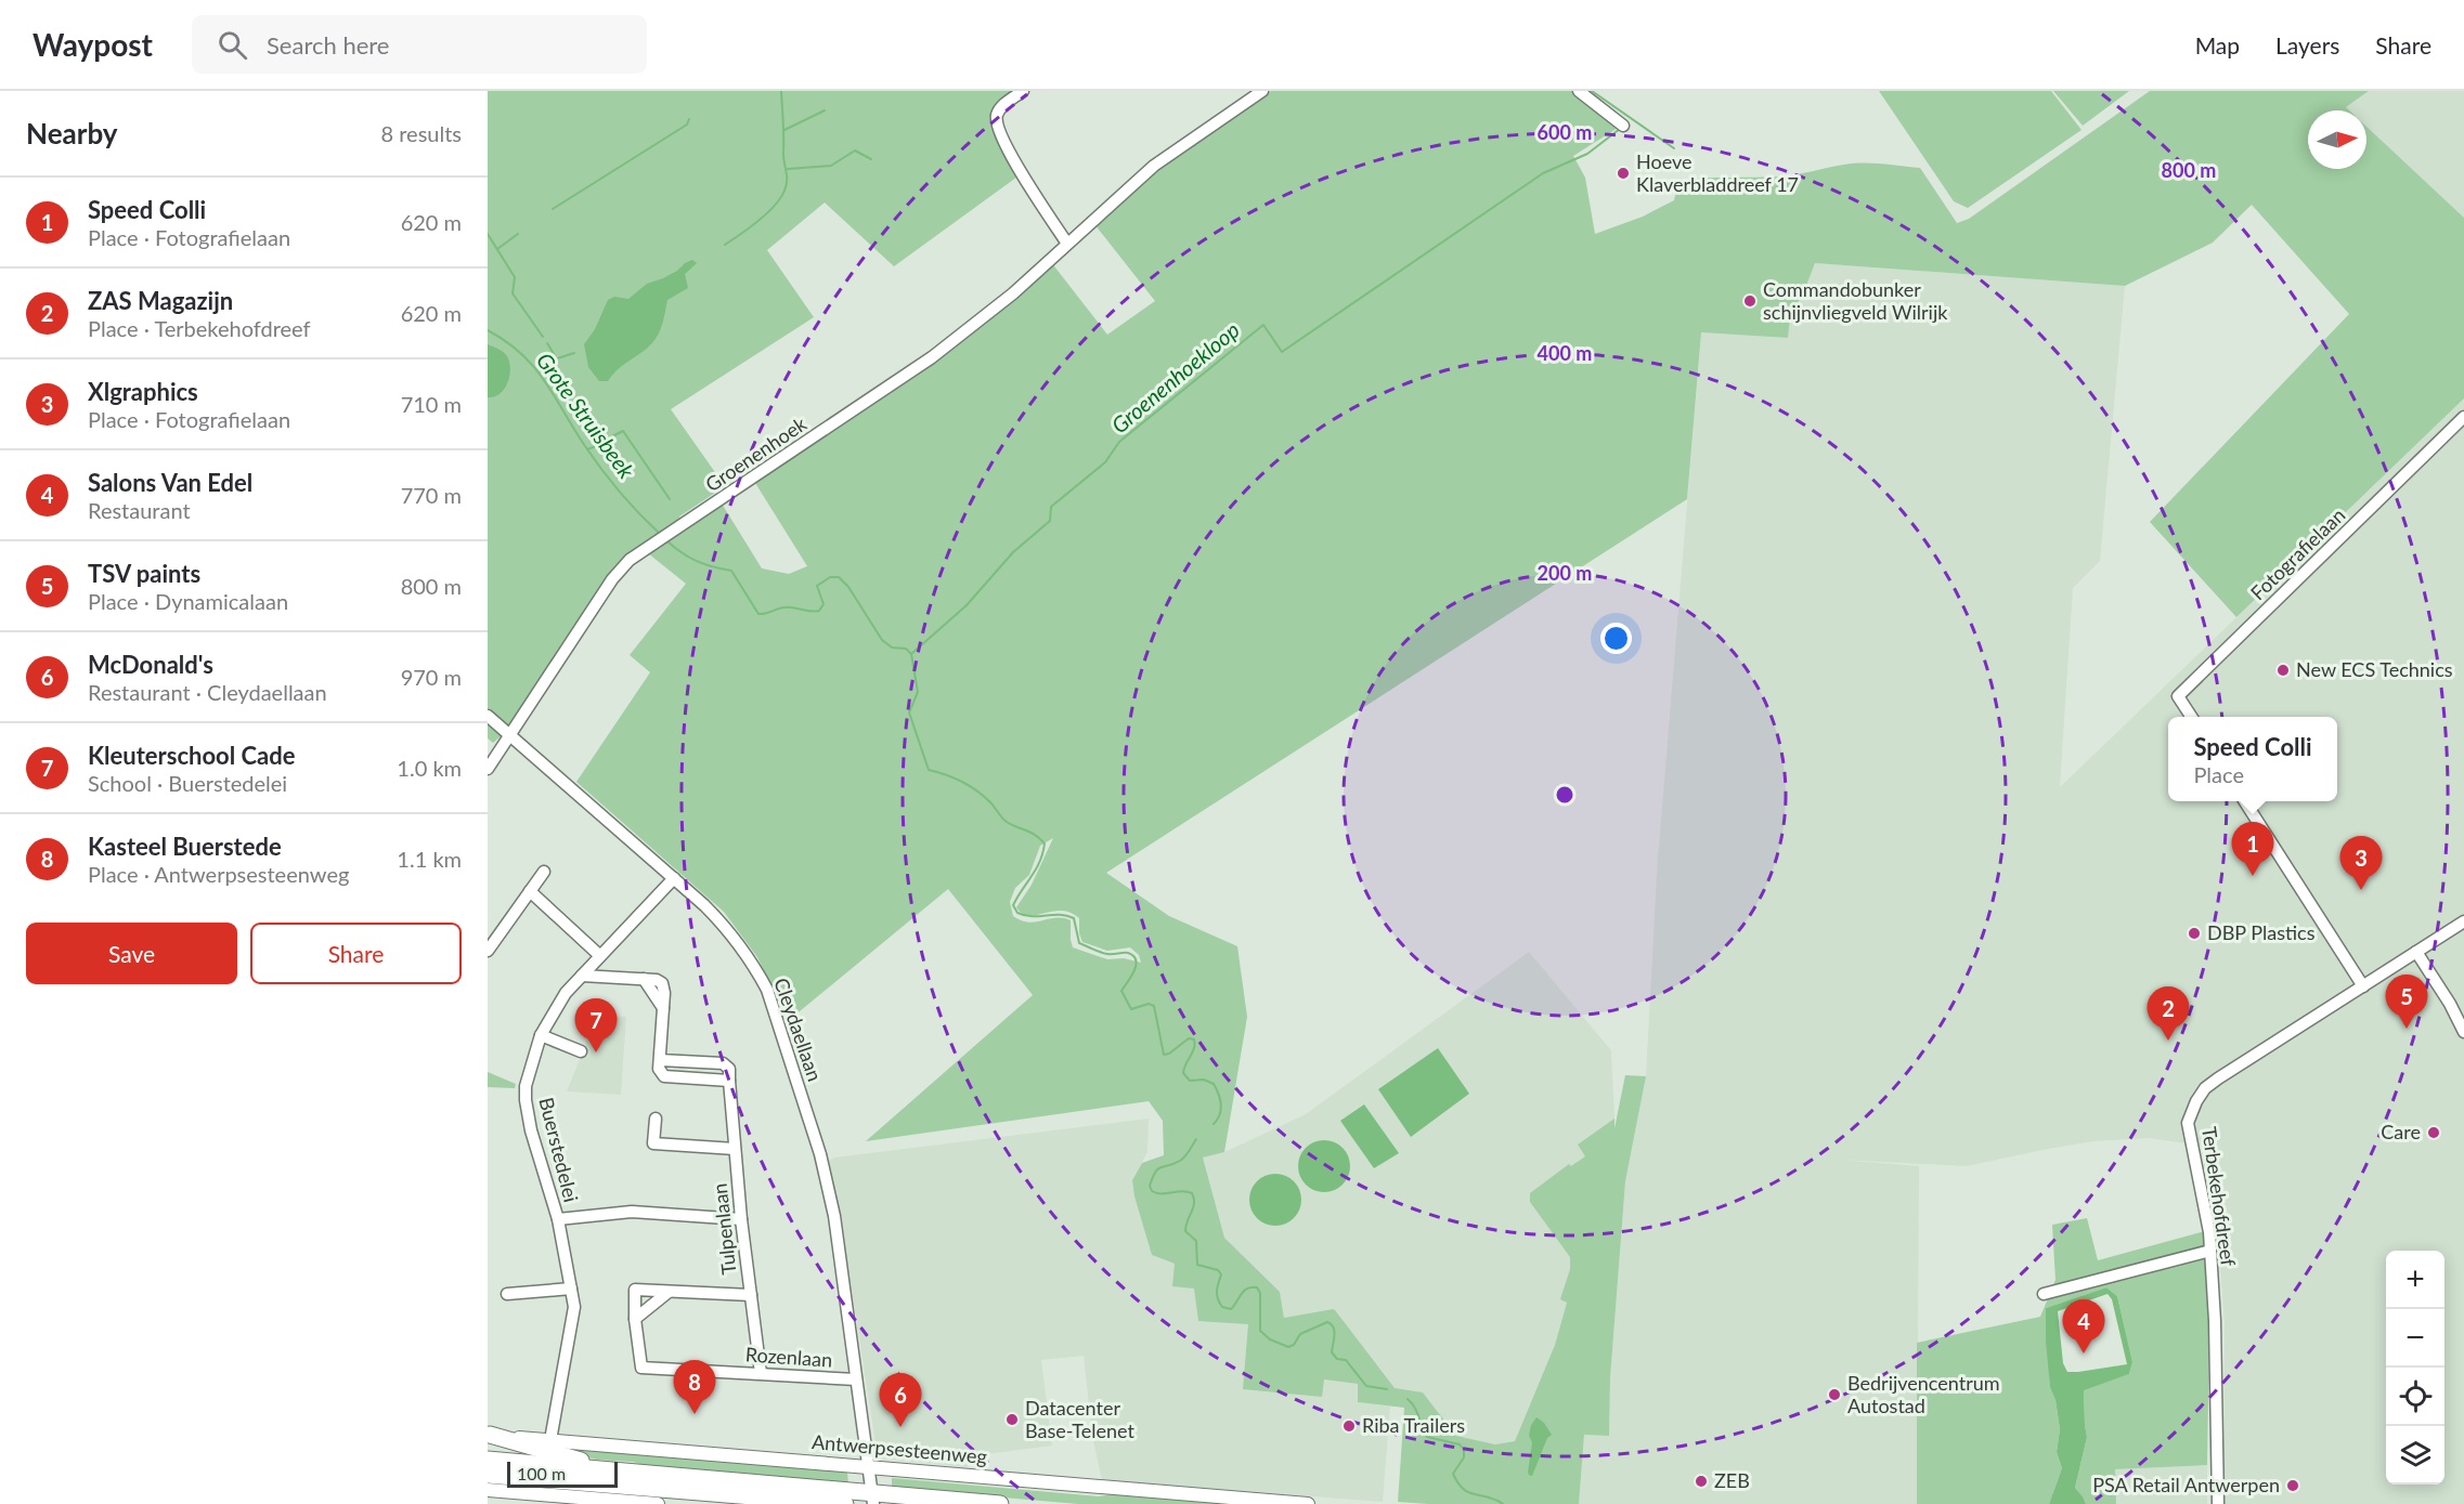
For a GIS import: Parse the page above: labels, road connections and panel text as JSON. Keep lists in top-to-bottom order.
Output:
{
  "streets": {
    "main road": ["Antwerpsesteenweg"],
    "street": [
      "Groenenhoek",
      "Fotografielaan",
      "Cleydaellaan",
      "Buerstedelei",
      "Terbekehofdreef",
      "Tulpenlaan",
      "Rozenlaan"
    ]
  },
  "crossings": [
    ["Groenenhoek", "Cleydaellaan"],
    ["Cleydaellaan", "Buerstedelei"],
    ["Cleydaellaan", "Rozenlaan"],
    ["Cleydaellaan", "Antwerpsesteenweg"],
    ["Buerstedelei", "Antwerpsesteenweg"],
    ["Tulpenlaan", "Rozenlaan"]
  ],
  "water": ["Groenenhoekloop", "Grote Struisbeek"],
  "places": [
    "Hoeve Klaverbladdreef 17",
    "Commandobunker schijnvliegveld Wilrijk",
    "New ECS Technics",
    "DBP Plastics",
    "Care",
    "Bedrijvencentrum Autostad",
    "Datacenter Base-Telenet",
    "Riba Trailers",
    "ZEB",
    "PSA Retail Antwerpen"
  ],
  "scale_bar": "100 m",
  "north": "right",
  "page": {
    "header": "Waypost",
    "search": "Search here",
    "nav": ["Map", "Layers", "Share"],
    "heading": ["Nearby", "8 results"],
    "list": [
      {
        "mark": "1",
        "name": "Speed Colli",
        "note": "Place · Fotografielaan",
        "value": "620 m"
      },
      {
        "mark": "2",
        "name": "ZAS Magazijn",
        "note": "Place · Terbekehofdreef",
        "value": "620 m"
      },
      {
        "mark": "3",
        "name": "Xlgraphics",
        "note": "Place · Fotografielaan",
        "value": "710 m"
      },
      {
        "mark": "4",
        "name": "Salons Van Edel",
        "note": "Restaurant",
        "value": "770 m"
      },
      {
        "mark": "5",
        "name": "TSV paints",
        "note": "Place · Dynamicalaan",
        "value": "800 m"
      },
      {
        "mark": "6",
        "name": "McDonald's",
        "note": "Restaurant · Cleydaellaan",
        "value": "970 m"
      },
      {
        "mark": "7",
        "name": "Kleuterschool Cade",
        "note": "School · Buerstedelei",
        "value": "1.0 km"
      },
      {
        "mark": "8",
        "name": "Kasteel Buerstede",
        "note": "Place · Antwerpsesteenweg",
        "value": "1.1 km"
      }
    ],
    "popup": ["Speed Colli", "Place"],
    "pins": [
      "1",
      "3",
      "5",
      "2",
      "7",
      "4",
      "8",
      "6"
    ],
    "buttons": ["Save", "Share"],
    "map_buttons": ["+", "−"],
    "scale": "100 m"
  },
  "rings": [
    "600 m",
    "800 m",
    "400 m",
    "200 m"
  ]
}
